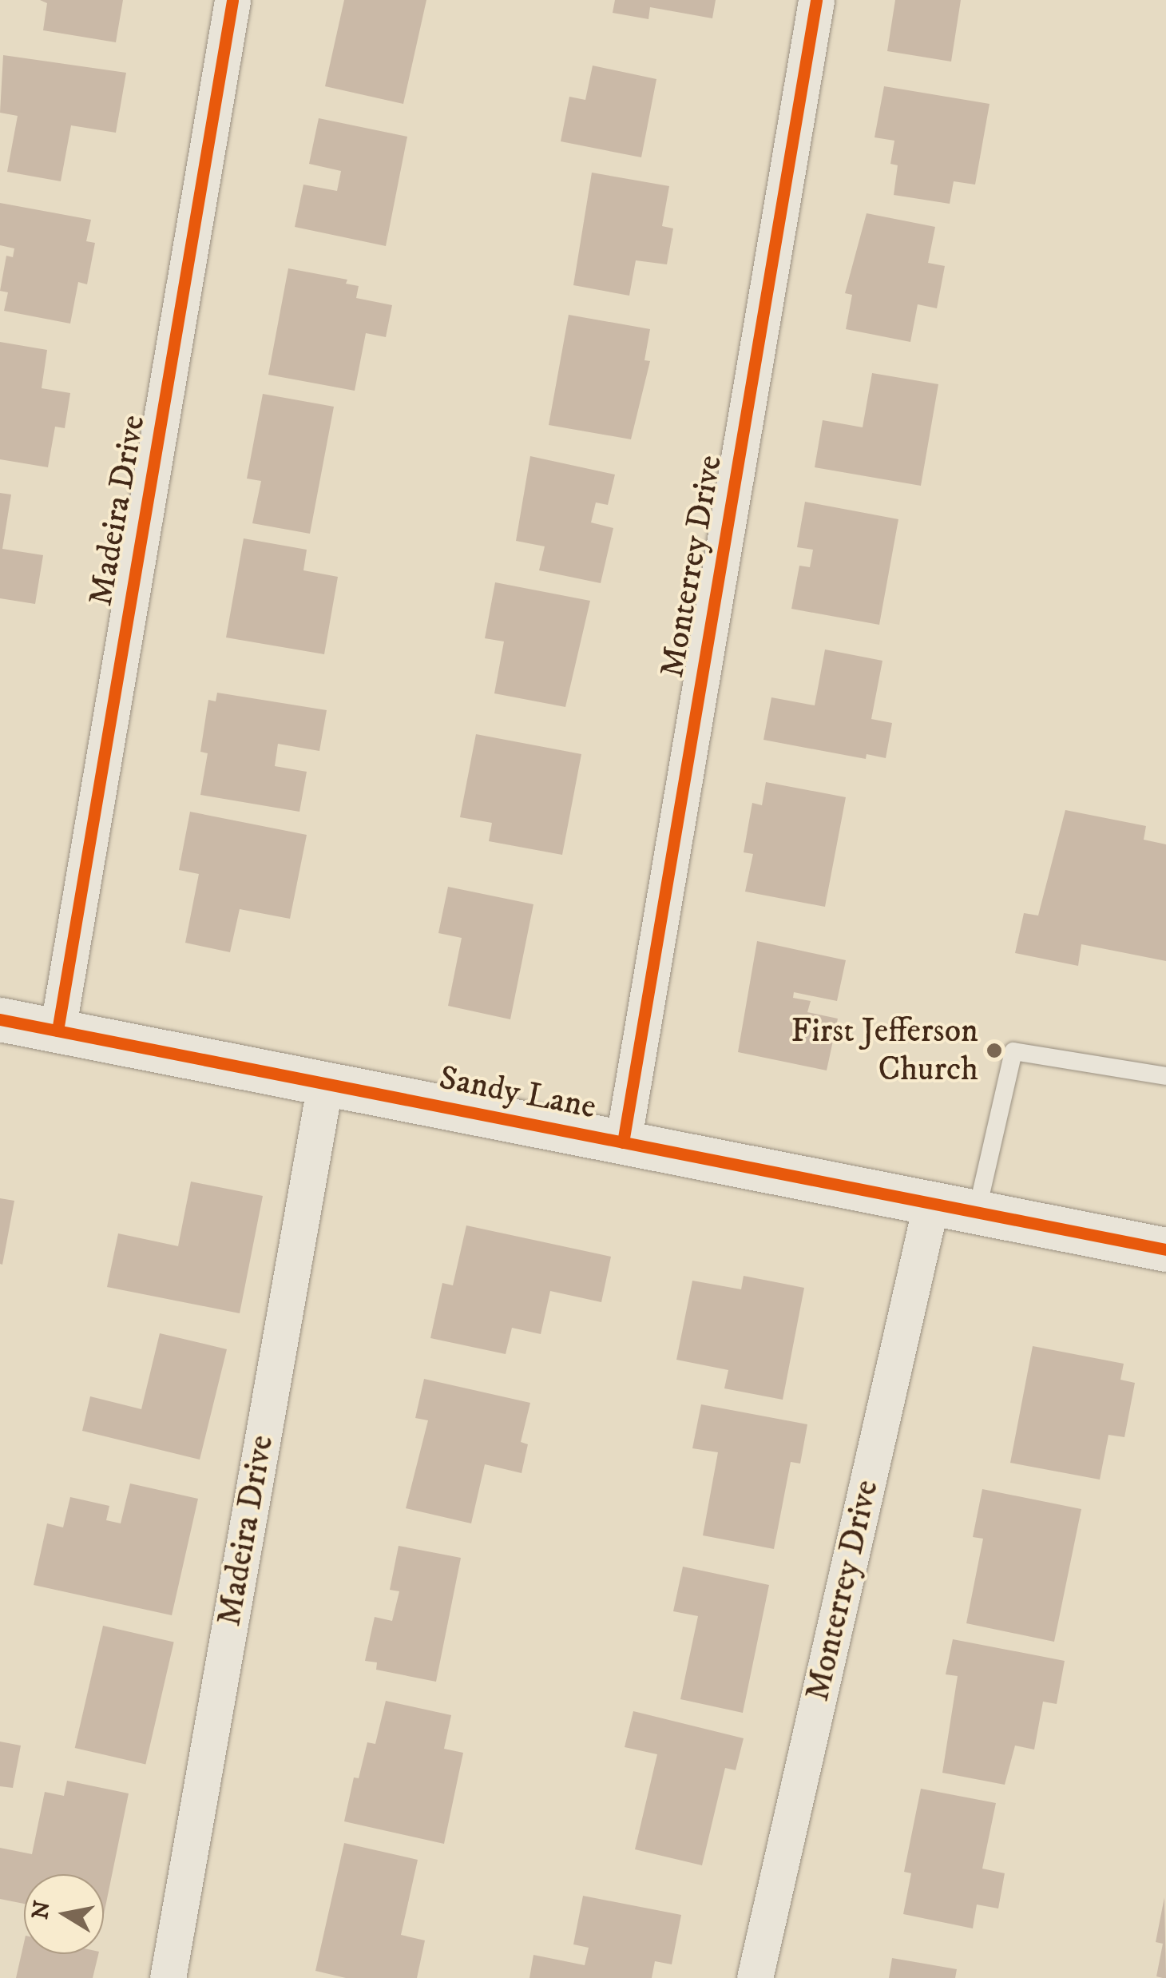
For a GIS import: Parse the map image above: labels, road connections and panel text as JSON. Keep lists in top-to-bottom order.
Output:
{
  "streets": {
    "street": ["Madeira Drive", "Monterrey Drive", "Sandy Lane"]
  },
  "crossings": [
    ["Madeira Drive", "Sandy Lane"],
    ["Monterrey Drive", "Sandy Lane"]
  ],
  "places": ["First Jefferson Church"],
  "north": "left"
}
